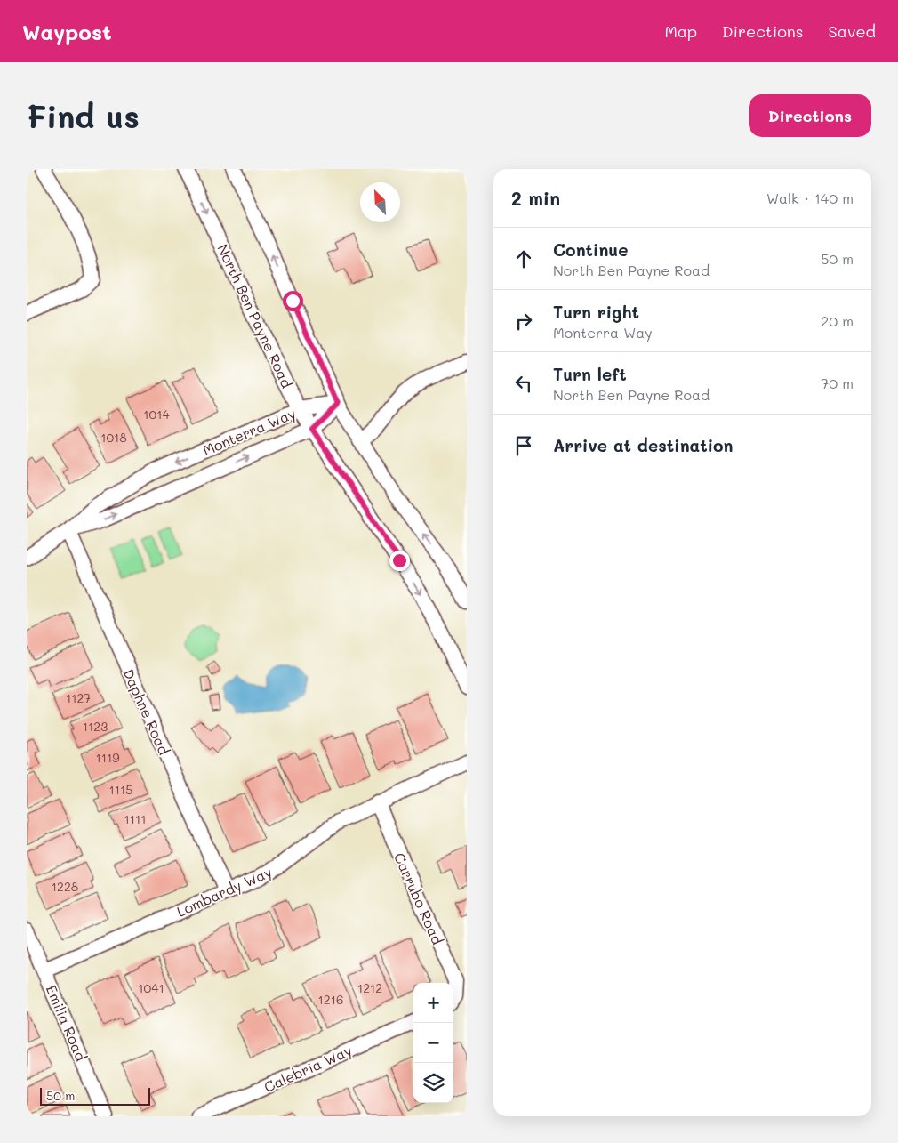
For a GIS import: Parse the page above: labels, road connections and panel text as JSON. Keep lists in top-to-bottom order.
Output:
{
  "streets": {
    "street": [
      "North Ben Payne Road",
      "Monterra Way",
      "Daphne Road",
      "Lombardy Way",
      "Carrubo Road",
      "Emilia Road",
      "Calebria Way"
    ]
  },
  "crossings": [
    ["North Ben Payne Road", "Monterra Way"],
    ["Monterra Way", "Daphne Road"],
    ["Daphne Road", "Lombardy Way"],
    ["Lombardy Way", "Carrubo Road"],
    ["Lombardy Way", "Emilia Road"]
  ],
  "house_numbers": [
    "1014",
    "1018",
    "1127",
    "1123",
    "1119",
    "1115",
    "1111",
    "1228",
    "1041",
    "1212",
    "1216"
  ],
  "scale_bar": "50 m",
  "north": "top left",
  "page": {
    "header": "Waypost",
    "nav": ["Map", "Directions", "Saved"],
    "buttons": "Directions",
    "title": "Find us",
    "heading": ["2 min", "Walk · 140 m"],
    "list": [
      ["Continue", "North Ben Payne Road", "50 m"],
      ["Turn right", "Monterra Way", "20 m"],
      ["Turn left", "North Ben Payne Road", "70 m"],
      "Arrive at destination"
    ],
    "map_buttons": ["+", "−"],
    "scale": "50 m"
  }
}
